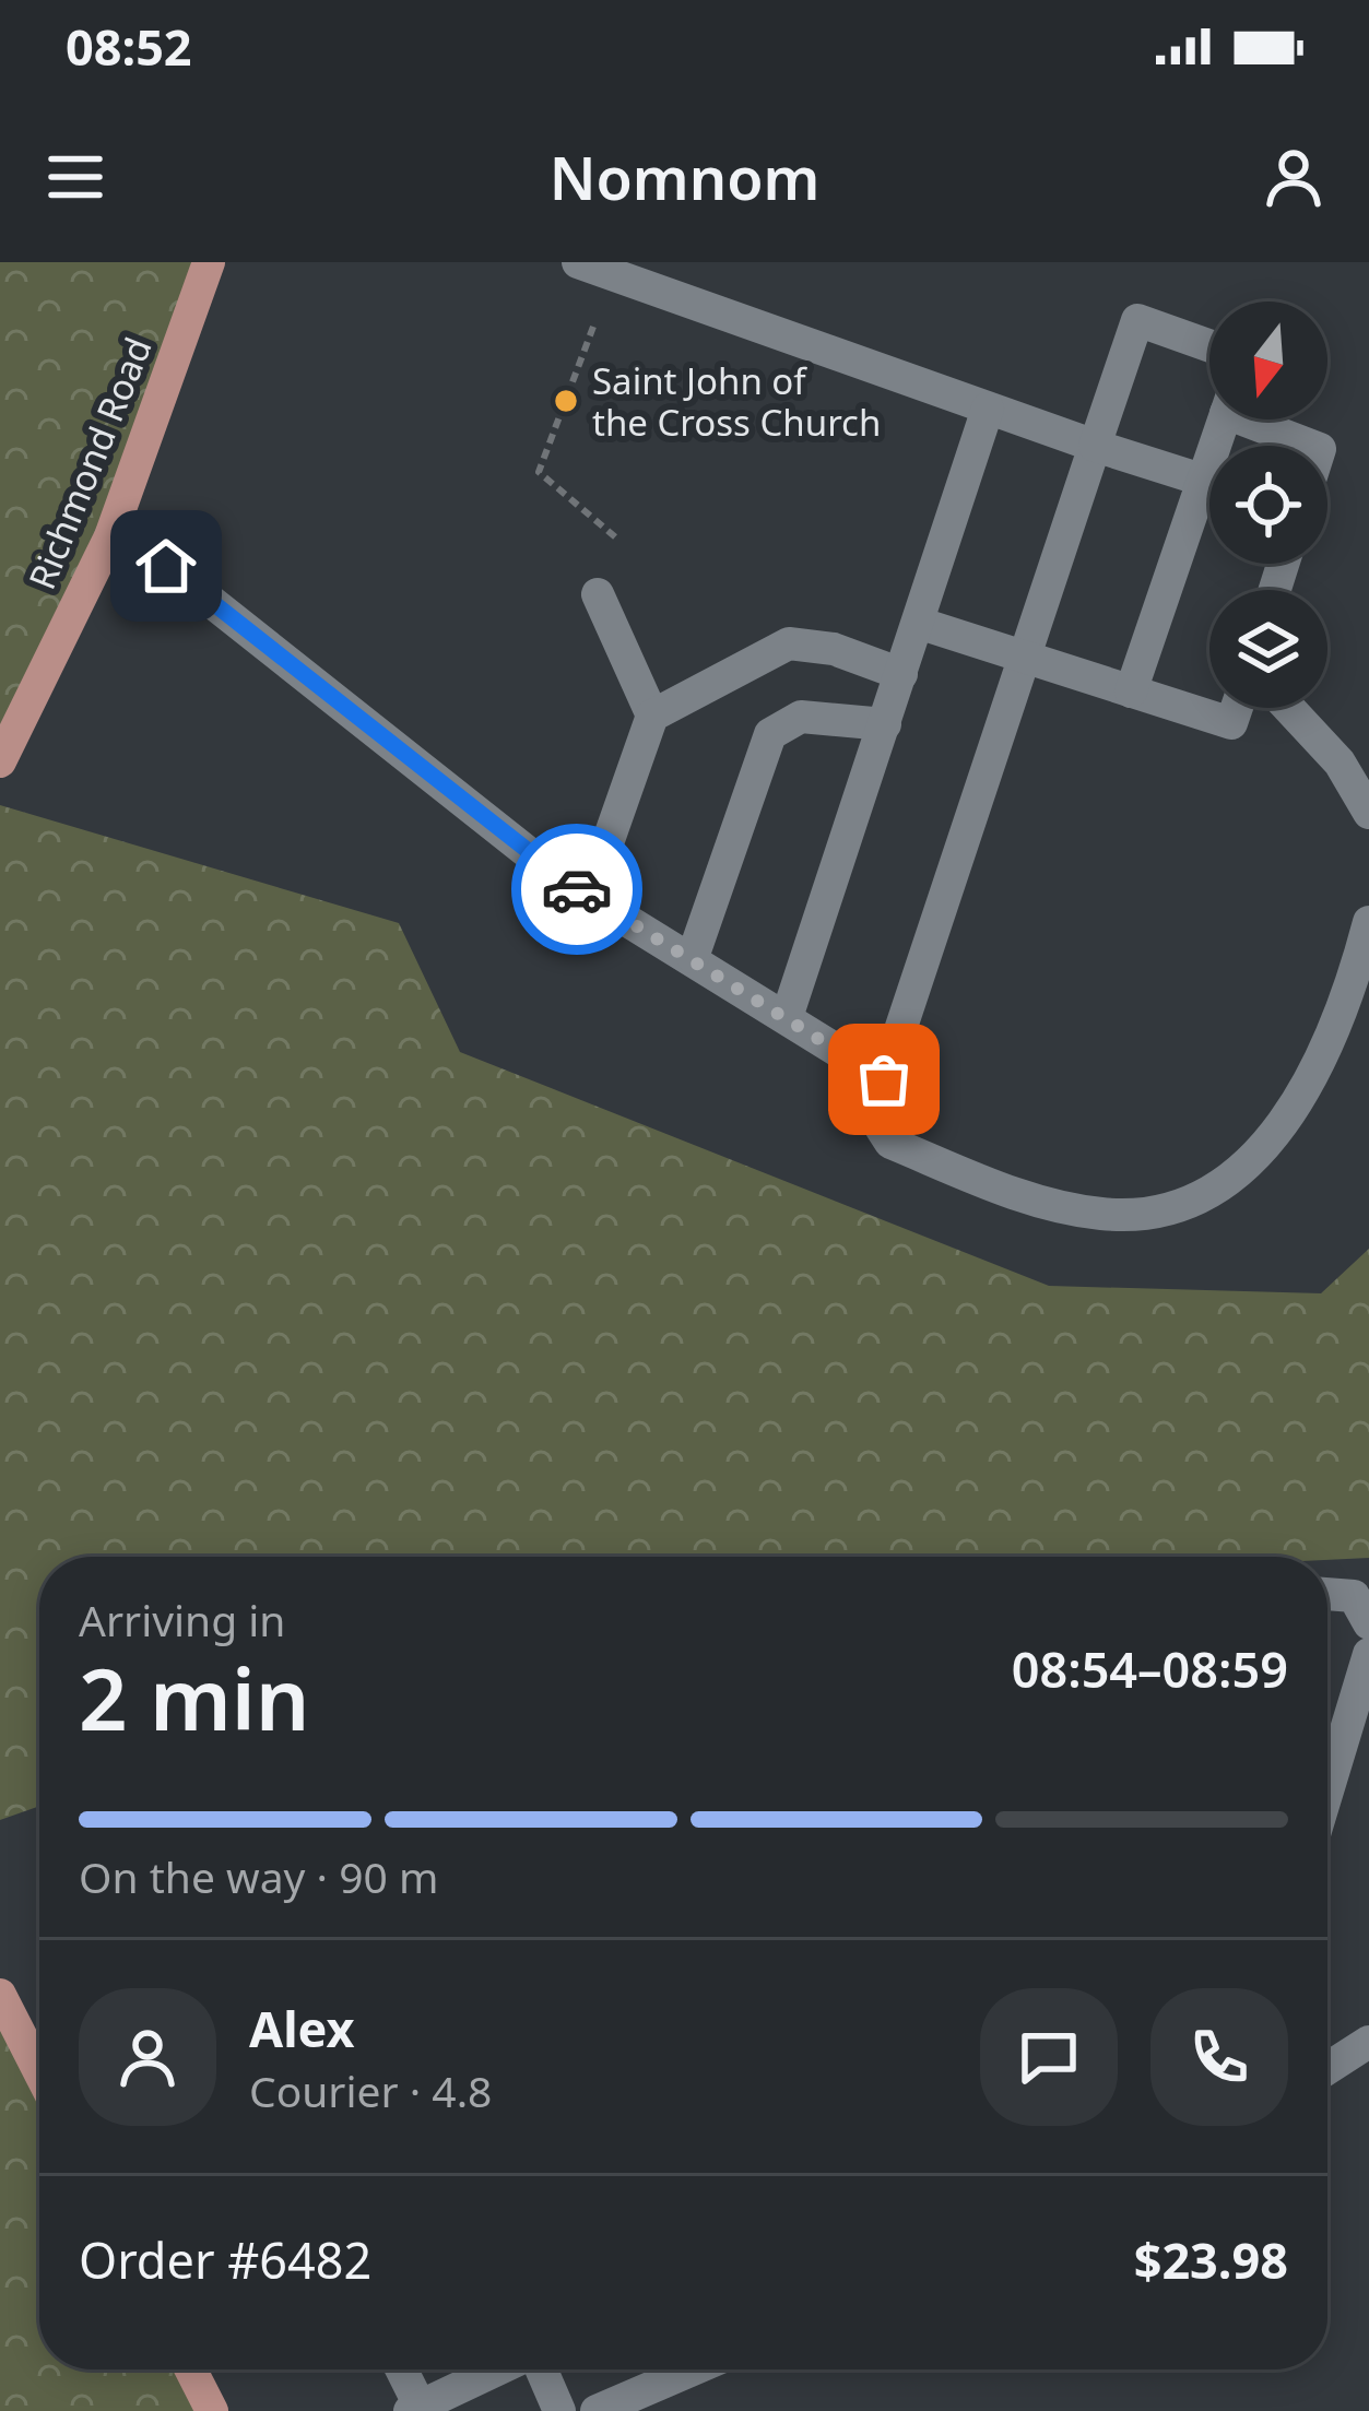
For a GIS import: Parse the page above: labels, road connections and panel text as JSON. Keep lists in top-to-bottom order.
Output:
{
  "streets": {
    "main road": ["Richmond Road"]
  },
  "places": ["Saint John of the Cross Church"],
  "north": "bottom",
  "page": {
    "status": "08:52",
    "header": "Nomnom",
    "heading": ["2 min", "Arriving in", "08:54–08:59"],
    "panel": [
      "Alex",
      "Courier · 4.8",
      "Order #6482",
      "$23.98"
    ],
    "bar": "On the way · 90 m"
  }
}
